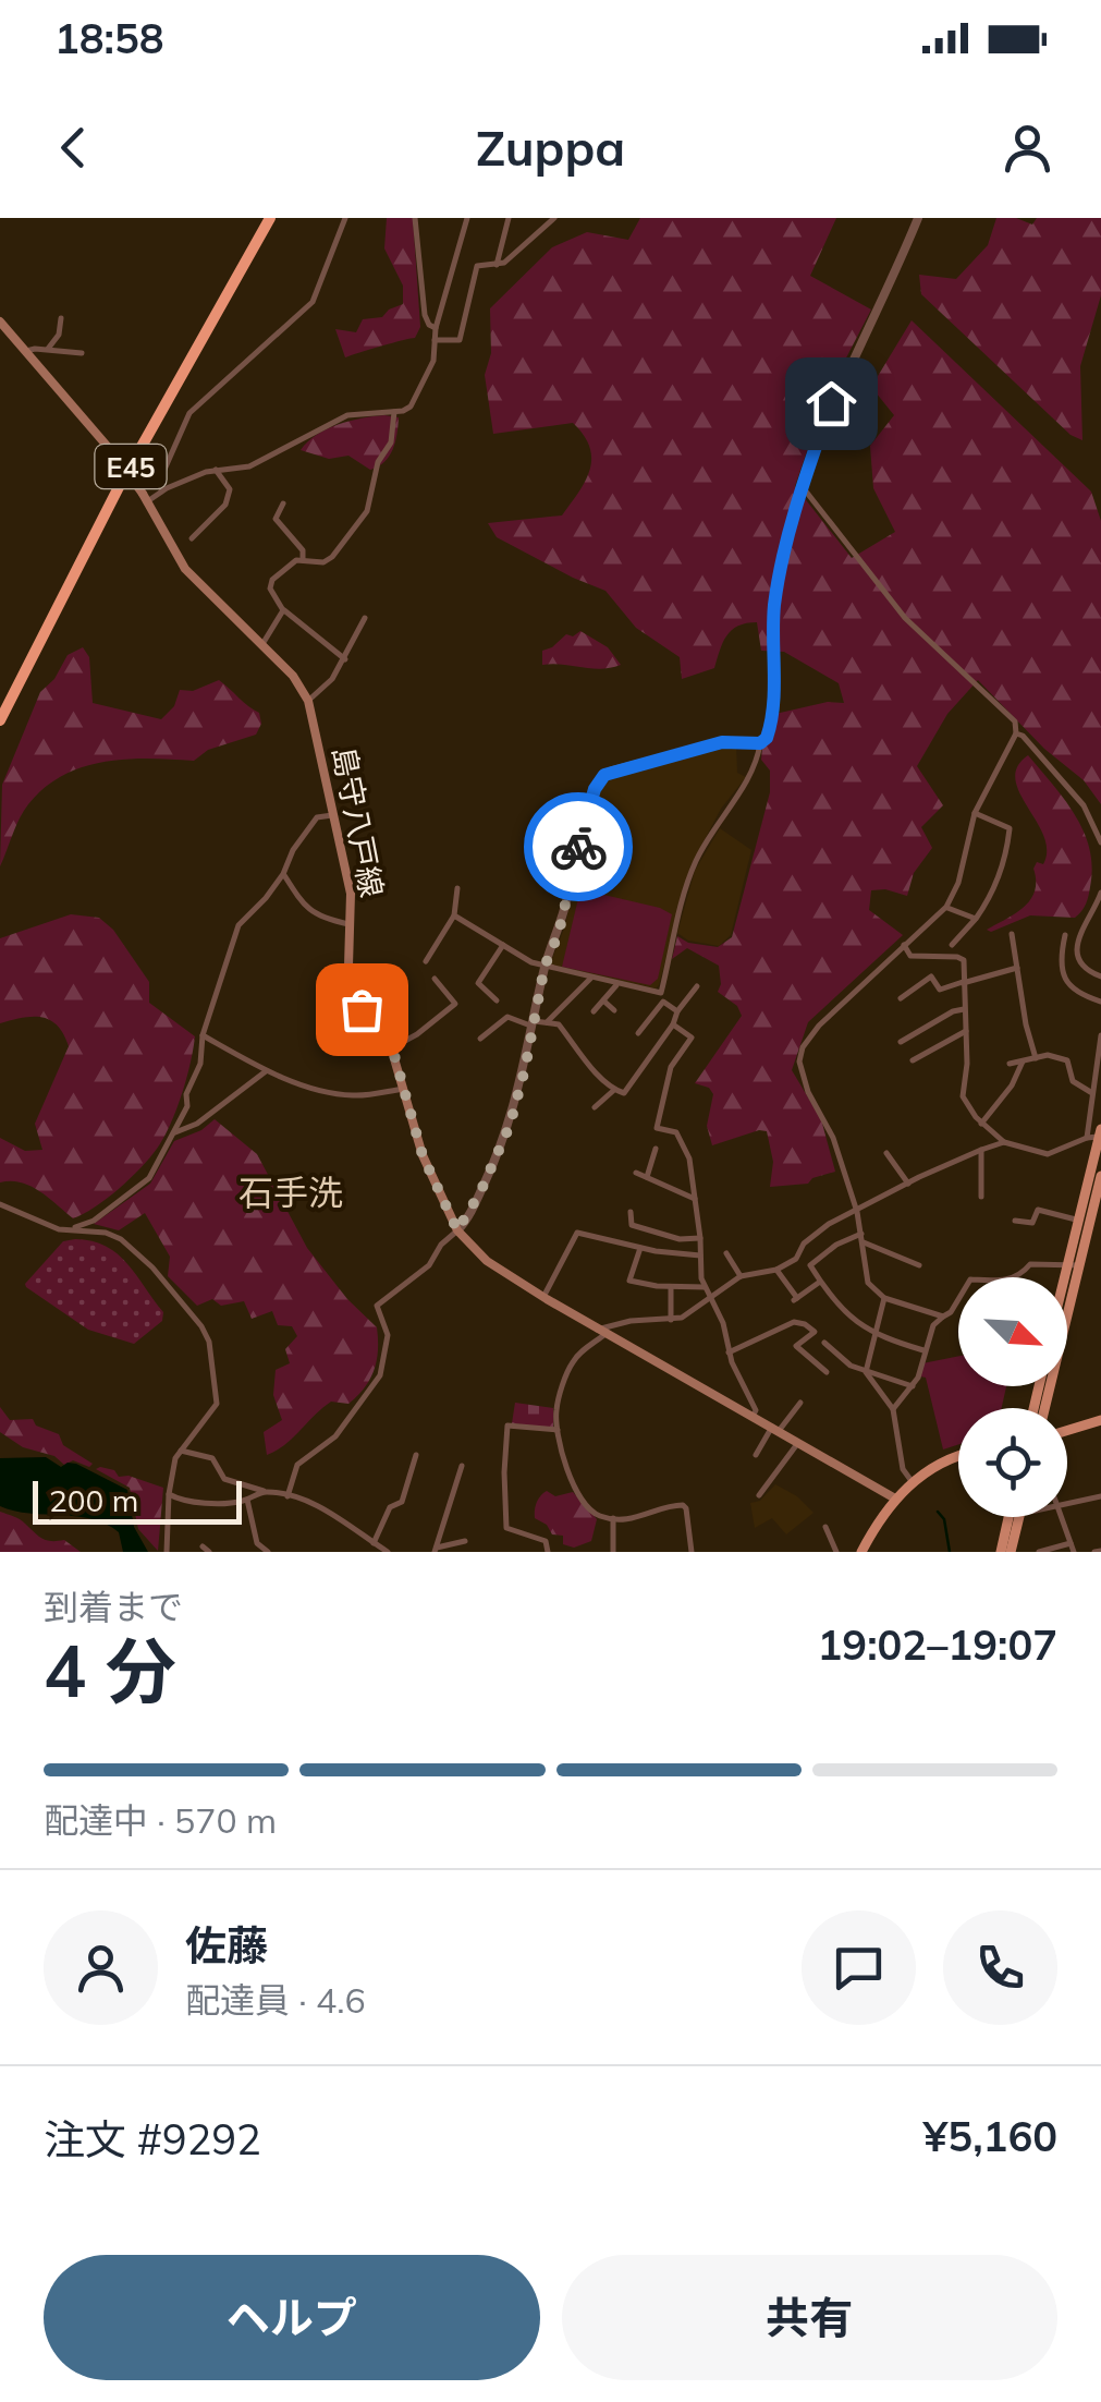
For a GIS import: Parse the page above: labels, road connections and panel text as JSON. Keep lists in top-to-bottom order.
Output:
{
  "streets": {
    "highway": ["E45"],
    "main road": ["島守八戸線"]
  },
  "districts": ["石手洗"],
  "scale_bar": "200 m",
  "north": "bottom right",
  "page": {
    "status": "18:58",
    "header": "Zuppa",
    "scale": "200 m",
    "heading": ["4 分", "到着まで", "19:02–19:07"],
    "panel": [
      "佐藤",
      "配達員 · 4.6",
      "注文 #9292",
      "¥5,160"
    ],
    "bar": "配達中 · 570 m",
    "buttons": ["ヘルプ", "共有"]
  }
}
